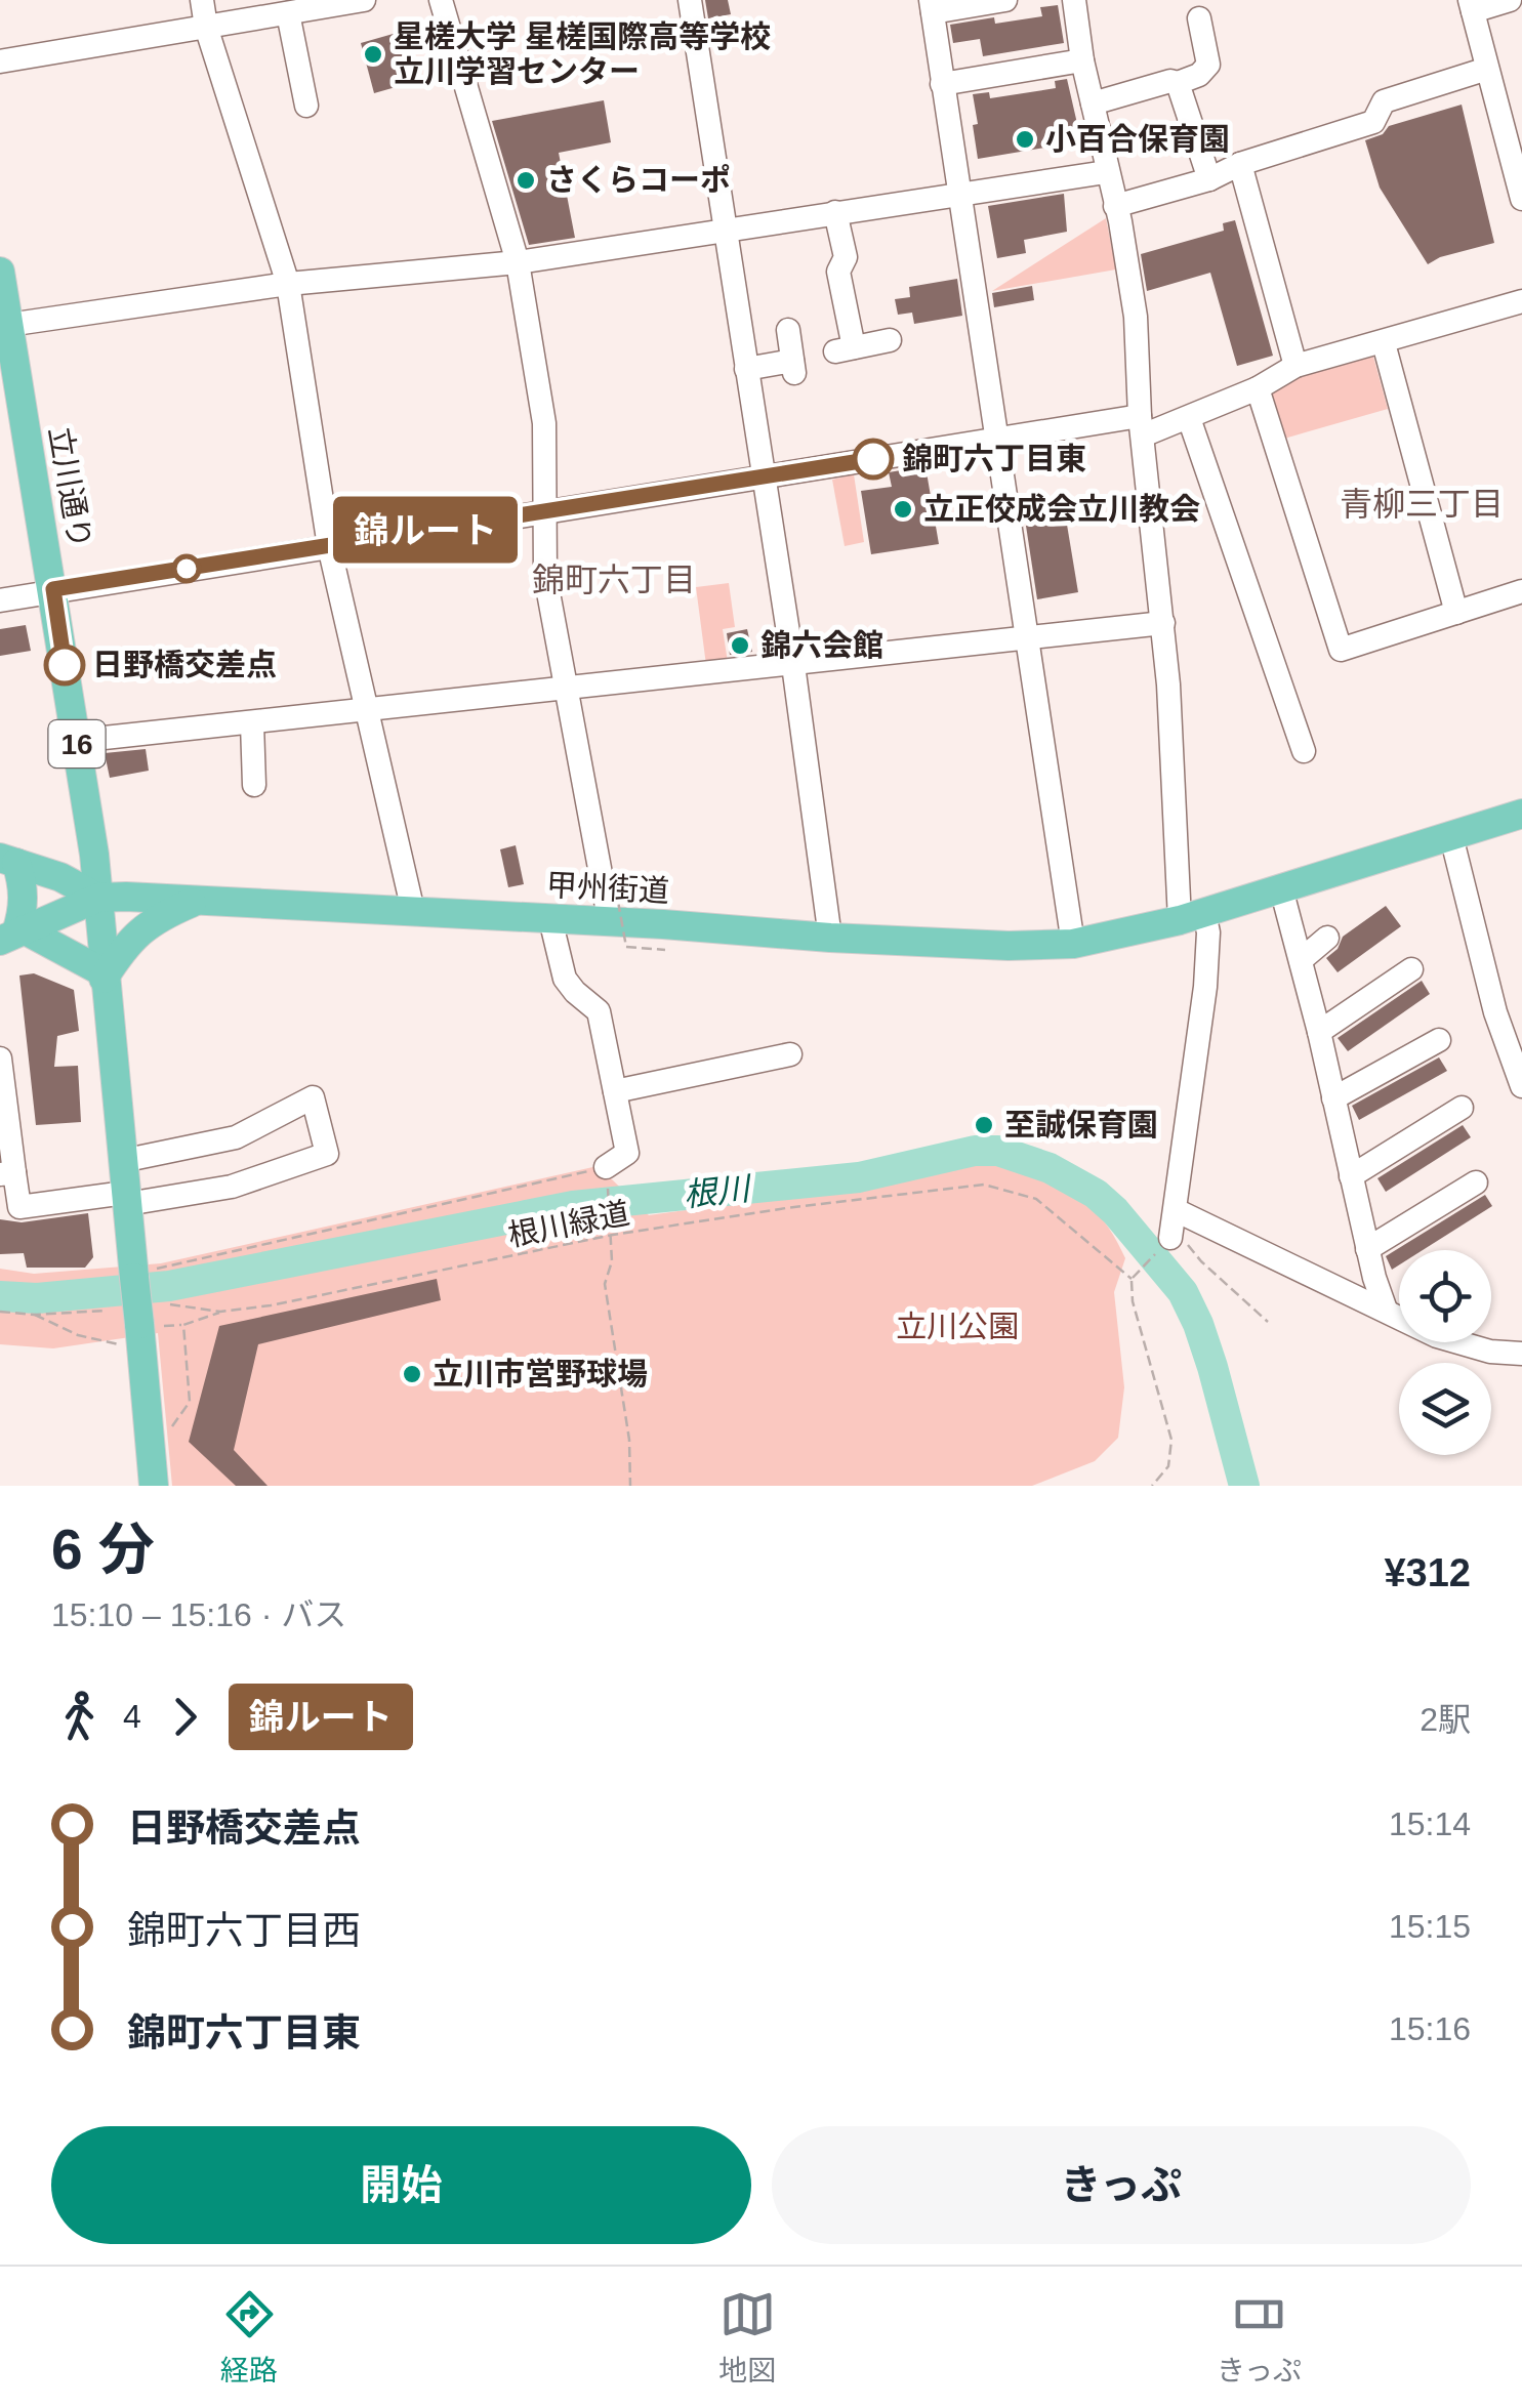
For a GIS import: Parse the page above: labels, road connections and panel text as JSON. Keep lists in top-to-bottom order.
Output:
{
  "streets": {
    "main road": ["立川通り", "16", "甲州街道"],
    "path": ["根川緑道"]
  },
  "crossings": [
    ["立川通り", "甲州街道"]
  ],
  "districts": ["青柳三丁目", "錦町六丁目"],
  "water": ["根川"],
  "parks": ["立川公園"],
  "places": [
    "星槎大学 星槎国際高等学校 立川学習センター",
    "小百合保育園",
    "さくらコーポ",
    "錦町六丁目東",
    "立正佼成会立川教会",
    "錦六会館",
    "日野橋交差点",
    "至誠保育園",
    "立川市営野球場"
  ],
  "lines": ["bus line 錦ルート"],
  "page": {
    "on_map": "錦ルート",
    "heading": ["6 分", "15:10 – 15:16 · バス", "¥312"],
    "legs": ["4", "錦ルート", "2駅"],
    "list": [
      {
        "name": "日野橋交差点",
        "value": "15:14"
      },
      {
        "name": "錦町六丁目西",
        "value": "15:15"
      },
      {
        "name": "錦町六丁目東",
        "value": "15:16"
      }
    ],
    "buttons": ["開始", "きっぷ"],
    "tabs": ["経路", "地図", "きっぷ"]
  }
}
